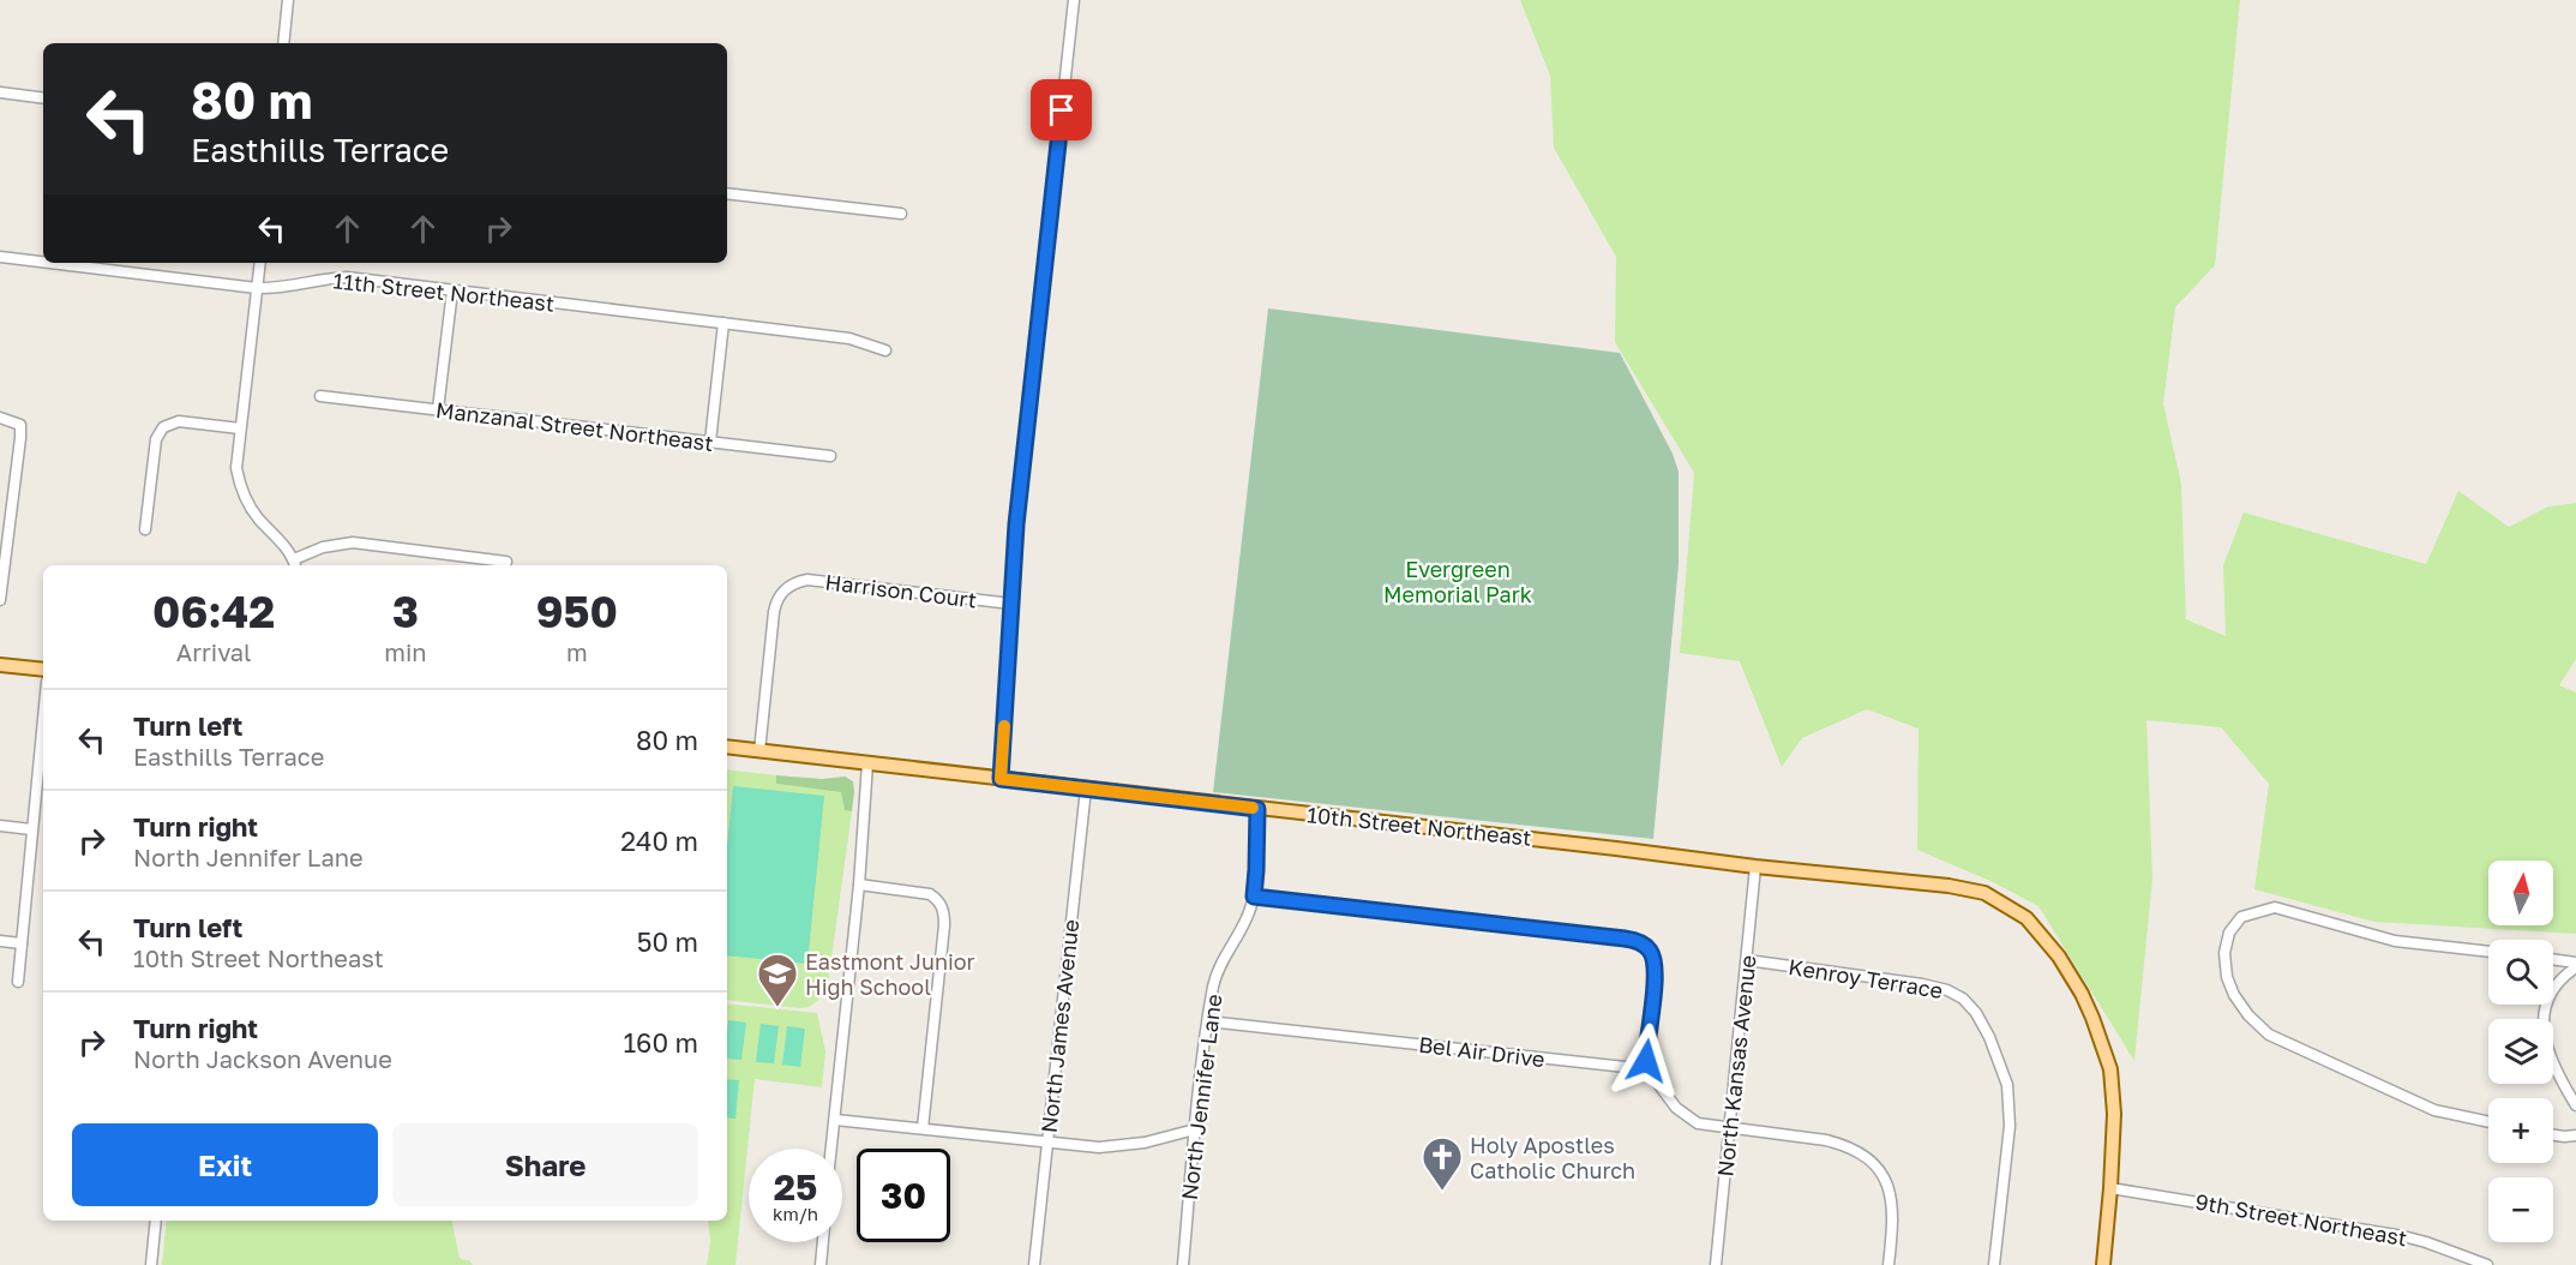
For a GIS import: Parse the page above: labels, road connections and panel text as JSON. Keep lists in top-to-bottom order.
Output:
{
  "streets": {
    "main road": ["10th Street Northeast"],
    "street": [
      "11th Street Northeast",
      "Manzanal Street Northeast",
      "Harrison Court",
      "Kenroy Terrace",
      "North James Avenue",
      "Bel Air Drive",
      "North Kansas Avenue",
      "North Jennifer Lane",
      "9th Street Northeast"
    ]
  },
  "crossings": [
    ["Harrison Court", "10th Street Northeast"],
    ["10th Street Northeast", "North James Avenue"],
    ["10th Street Northeast", "North Kansas Avenue"],
    ["10th Street Northeast", "North Jennifer Lane"],
    ["10th Street Northeast", "9th Street Northeast"],
    ["Kenroy Terrace", "North Kansas Avenue"],
    ["Bel Air Drive", "North Jennifer Lane"]
  ],
  "parks": ["Evergreen Memorial Park"],
  "places": {
    "school or university": ["Eastmont Junior High School"],
    "church": ["Holy Apostles Catholic Church"]
  },
  "north": "top",
  "page": {
    "turn": ["80 m", "Easthills Terrace"],
    "eta": [
      "06:42",
      "Arrival",
      "3",
      "min",
      "950",
      "m"
    ],
    "list": [
      {
        "name": "Turn left",
        "note": "Easthills Terrace",
        "value": "80 m"
      },
      {
        "name": "Turn right",
        "note": "North Jennifer Lane",
        "value": "240 m"
      },
      {
        "name": "Turn left",
        "note": "10th Street Northeast",
        "value": "50 m"
      },
      {
        "name": "Turn right",
        "note": "North Jackson Avenue",
        "value": "160 m"
      }
    ],
    "map_buttons": ["+", "−"],
    "buttons": ["Exit", "Share"],
    "speed": "25 km/h",
    "limit": "30"
  }
}
